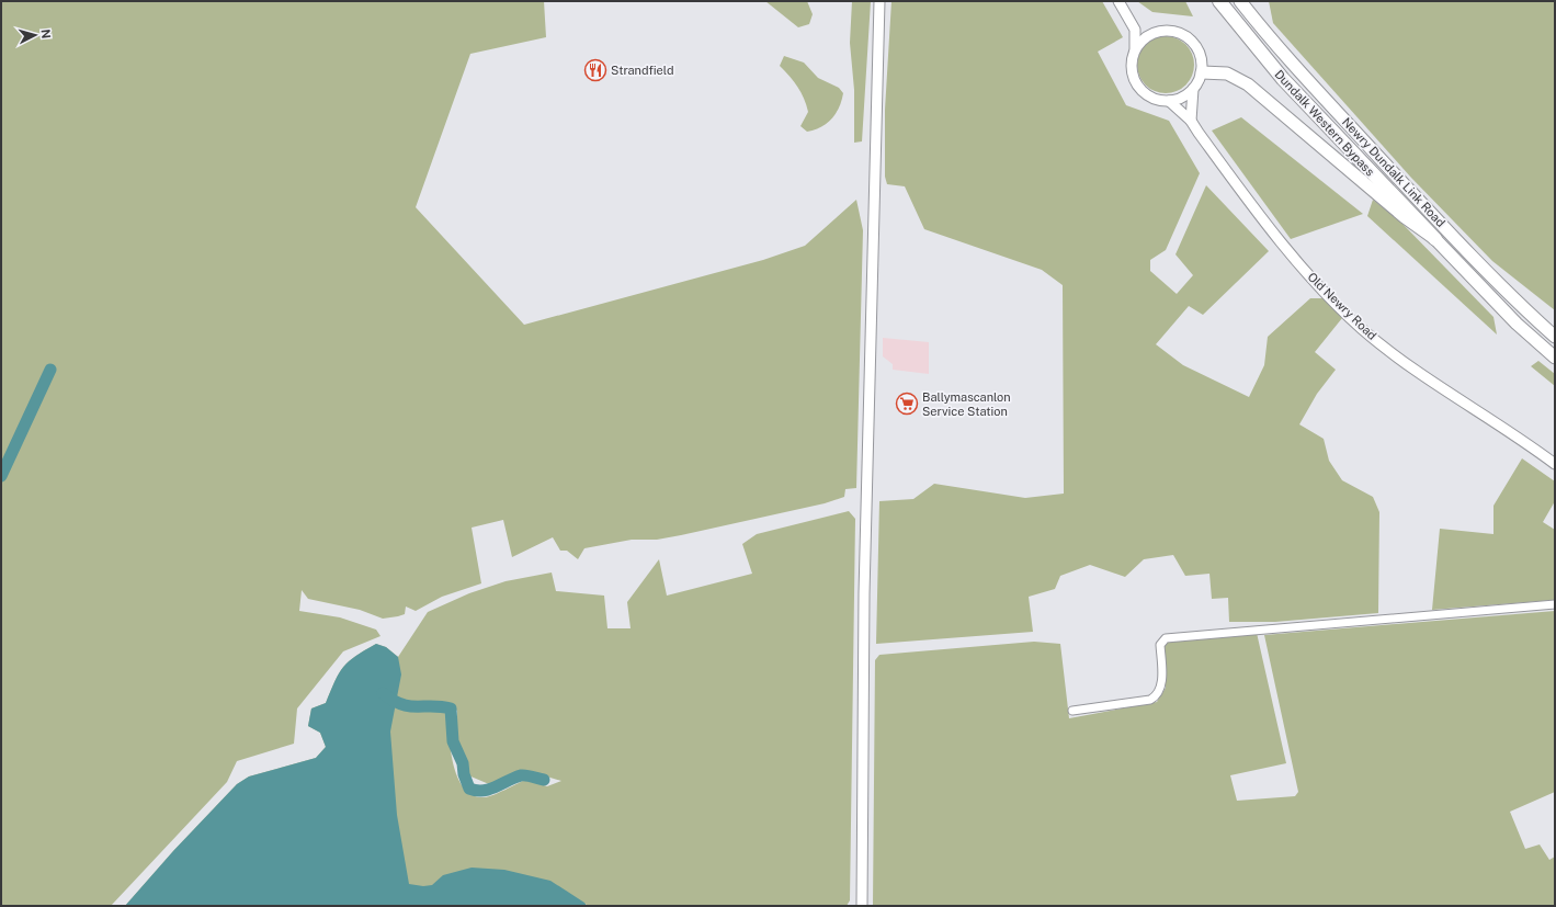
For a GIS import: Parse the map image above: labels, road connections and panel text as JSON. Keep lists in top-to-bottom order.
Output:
{
  "streets": {
    "highway": ["Dundalk Western Bypass", "Newry Dundalk Link Road"],
    "main road": ["Old Newry Road"]
  },
  "crossings": [
    ["Dundalk Western Bypass", "Newry Dundalk Link Road"],
    ["Newry Dundalk Link Road", "Old Newry Road"]
  ],
  "places": {
    "restaurant": ["Strandfield"],
    "supermarket": ["Ballymascanlon Service Station"]
  },
  "north": "right"
}
